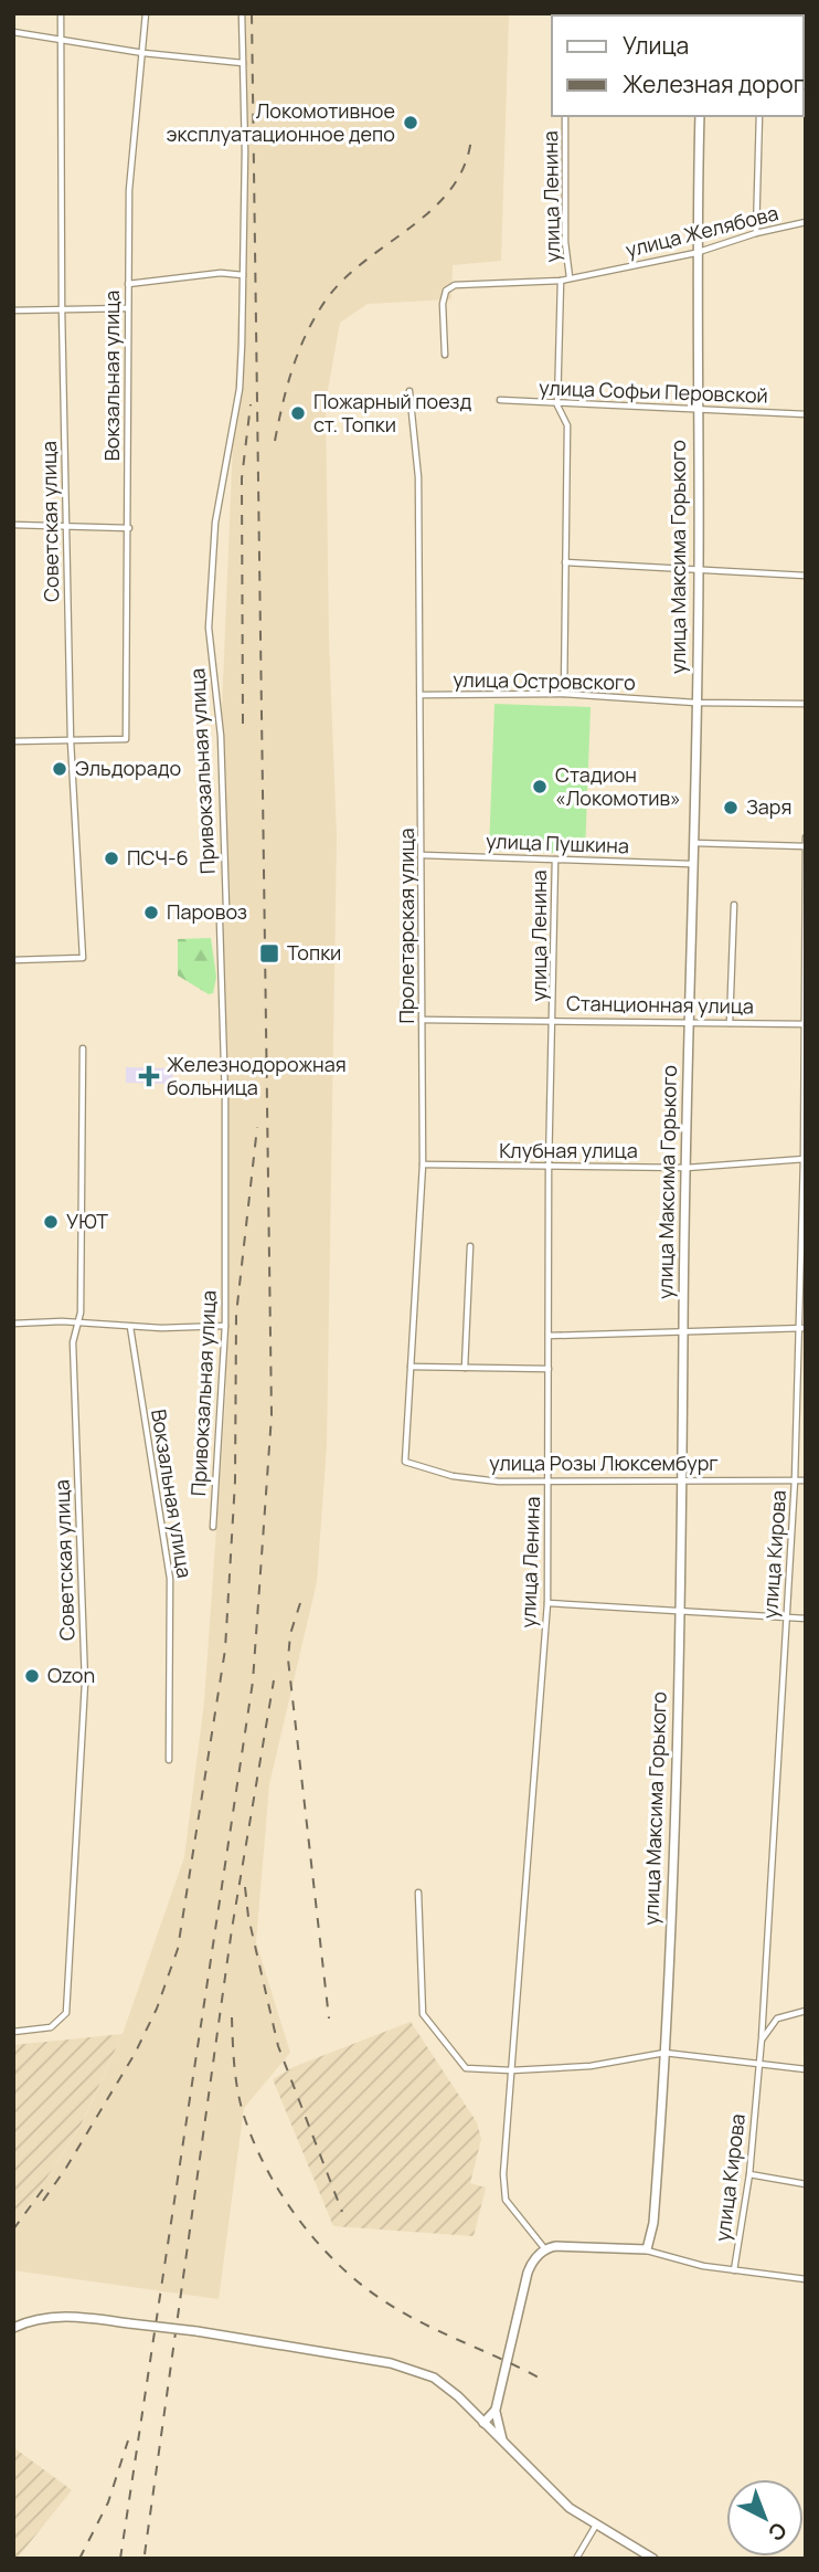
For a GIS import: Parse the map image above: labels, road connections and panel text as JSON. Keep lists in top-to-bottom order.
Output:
{
  "streets": {
    "street": [
      "улица Ленина",
      "улица Желябова",
      "Вокзальная улица",
      "улица Софьи Перовской",
      "Советская улица",
      "улица Максима Горького",
      "улица Островского",
      "Привокзальная улица",
      "улица Пушкина",
      "Пролетарская улица",
      "Станционная улица",
      "Клубная улица",
      "улица Розы Люксембург",
      "улица Кирова"
    ]
  },
  "crossings": [
    ["улица Ленина", "улица Желябова"],
    ["улица Ленина", "улица Софьи Перовской"],
    ["улица Ленина", "улица Островского"],
    ["улица Ленина", "улица Пушкина"],
    ["улица Ленина", "Станционная улица"],
    ["улица Ленина", "Клубная улица"],
    ["улица Ленина", "улица Розы Люксембург"],
    ["улица Желябова", "улица Максима Горького"],
    ["Вокзальная улица", "Советская улица"],
    ["улица Софьи Перовской", "улица Максима Горького"],
    ["улица Максима Горького", "улица Островского"],
    ["улица Максима Горького", "улица Пушкина"],
    ["улица Максима Горького", "Станционная улица"],
    ["улица Максима Горького", "Клубная улица"],
    ["улица Максима Горького", "улица Розы Люксембург"],
    ["улица Островского", "Пролетарская улица"],
    ["улица Пушкина", "Пролетарская улица"],
    ["Пролетарская улица", "Станционная улица"],
    ["Пролетарская улица", "Клубная улица"],
    ["Пролетарская улица", "улица Розы Люксембург"],
    ["Станционная улица", "улица Кирова"],
    ["Клубная улица", "улица Кирова"],
    ["улица Розы Люксембург", "улица Кирова"]
  ],
  "places": {
    "other": [
      "Локомотивное эксплуатационное депо",
      "Пожарный поезд ст. Топки",
      "Эльдорадо",
      "Стадион «Локомотив»",
      "Заря",
      "ПСЧ-6",
      "Паровоз",
      "УЮТ",
      "Ozon"
    ],
    "transit": ["Топки"],
    "health": ["Железнодорожная больница"]
  },
  "legend": ["Улица", "Железная дорога"],
  "north": "bottom right"
}
